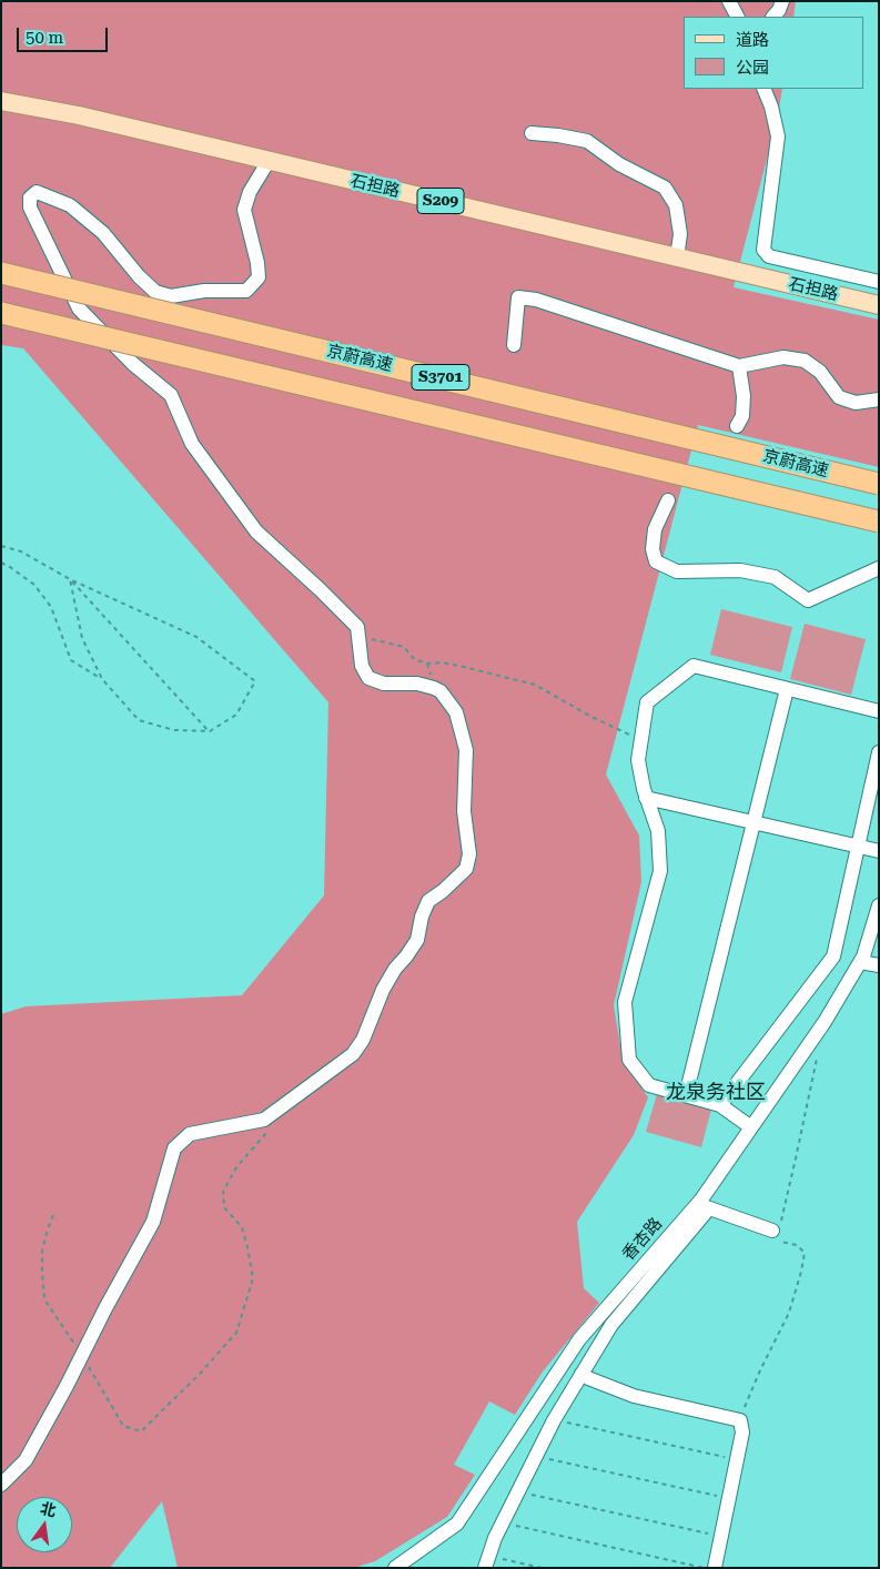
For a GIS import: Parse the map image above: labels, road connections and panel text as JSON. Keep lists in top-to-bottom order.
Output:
{
  "streets": {
    "highway": ["京蔚高速", "S3701"],
    "main road": ["石担路", "S209"],
    "street": ["香杏路"]
  },
  "districts": ["龙泉务社区"],
  "legend": ["道路", "公园"],
  "scale_bar": "50 m",
  "north": "top"
}
